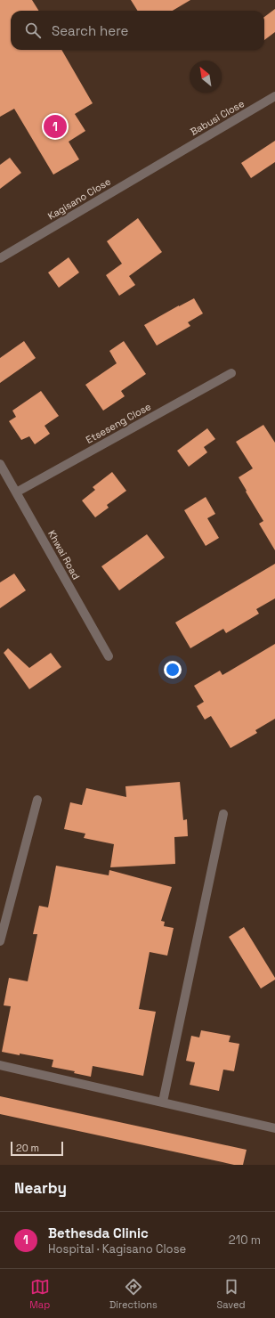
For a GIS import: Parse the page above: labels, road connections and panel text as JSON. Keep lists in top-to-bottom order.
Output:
{
  "streets": {
    "street": [
      "Babusi Close",
      "Kagisano Close",
      "Etseseng Close",
      "Khwai Road"
    ]
  },
  "crossings": [
    ["Babusi Close", "Kagisano Close"],
    ["Etseseng Close", "Khwai Road"]
  ],
  "scale_bar": "20 m",
  "north": "top left",
  "page": {
    "search": "Search here",
    "pins": "1",
    "scale": "20 m",
    "heading": "Nearby",
    "list": [
      {
        "mark": "1",
        "name": "Bethesda Clinic",
        "note": "Hospital · Kagisano Close",
        "value": "210 m"
      }
    ],
    "nav": ["Map", "Directions", "Saved"]
  }
}
